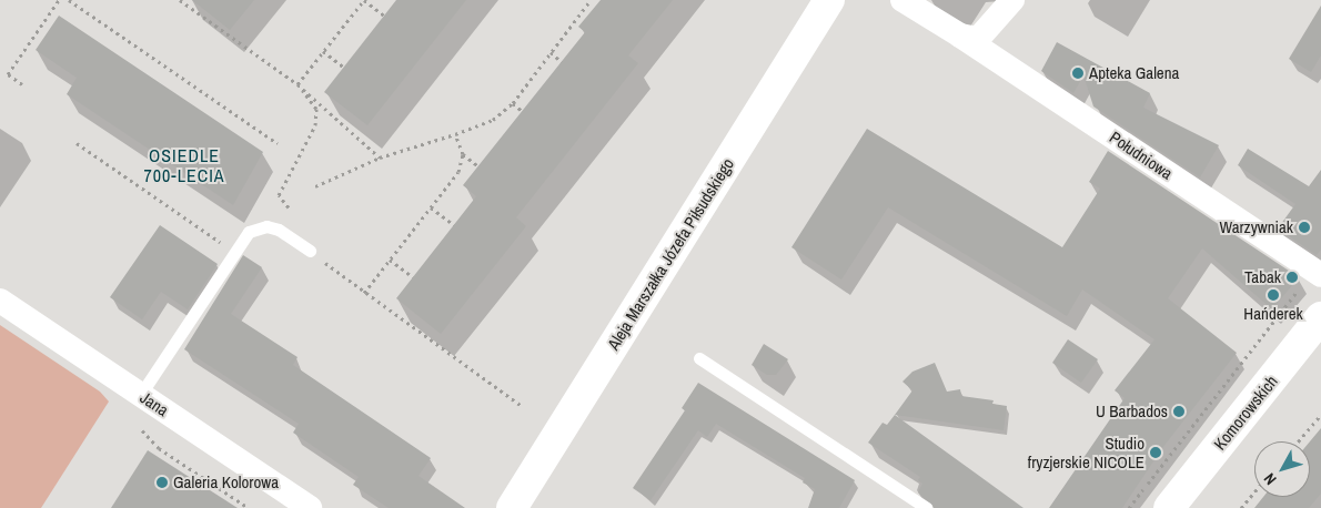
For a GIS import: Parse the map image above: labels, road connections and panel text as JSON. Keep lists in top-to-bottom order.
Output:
{
  "streets": {
    "street": [
      "Południowa",
      "Aleja Marszałka Józefa Piłsudskiego",
      "Jana",
      "Komorowskich"
    ]
  },
  "districts": ["OSIEDLE 700-LECIA"],
  "places": [
    "Apteka Galena",
    "Warzywniak",
    "Tabak",
    "Hańderek",
    "U Barbados",
    "Studio fryzjerskie NICOLE",
    "Galeria Kolorowa"
  ],
  "north": "bottom left"
}
